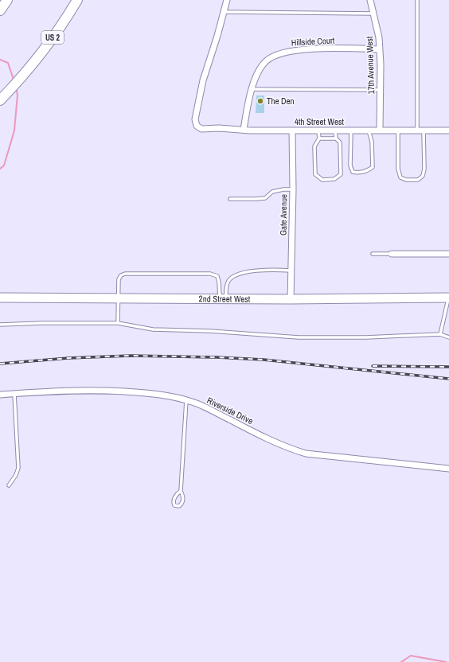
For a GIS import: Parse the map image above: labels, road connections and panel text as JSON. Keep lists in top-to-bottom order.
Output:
{
  "streets": {
    "highway": ["US 2"],
    "main road": ["2nd Street West"],
    "street": [
      "Hillside Court",
      "17th Avenue West",
      "4th Street West",
      "Gate Avenue",
      "Riverside Drive"
    ]
  },
  "crossings": [
    ["Hillside Court", "17th Avenue West"],
    ["Hillside Court", "4th Street West"],
    ["17th Avenue West", "4th Street West"],
    ["4th Street West", "Gate Avenue"],
    ["Gate Avenue", "2nd Street West"]
  ],
  "places": ["The Den"]
}
